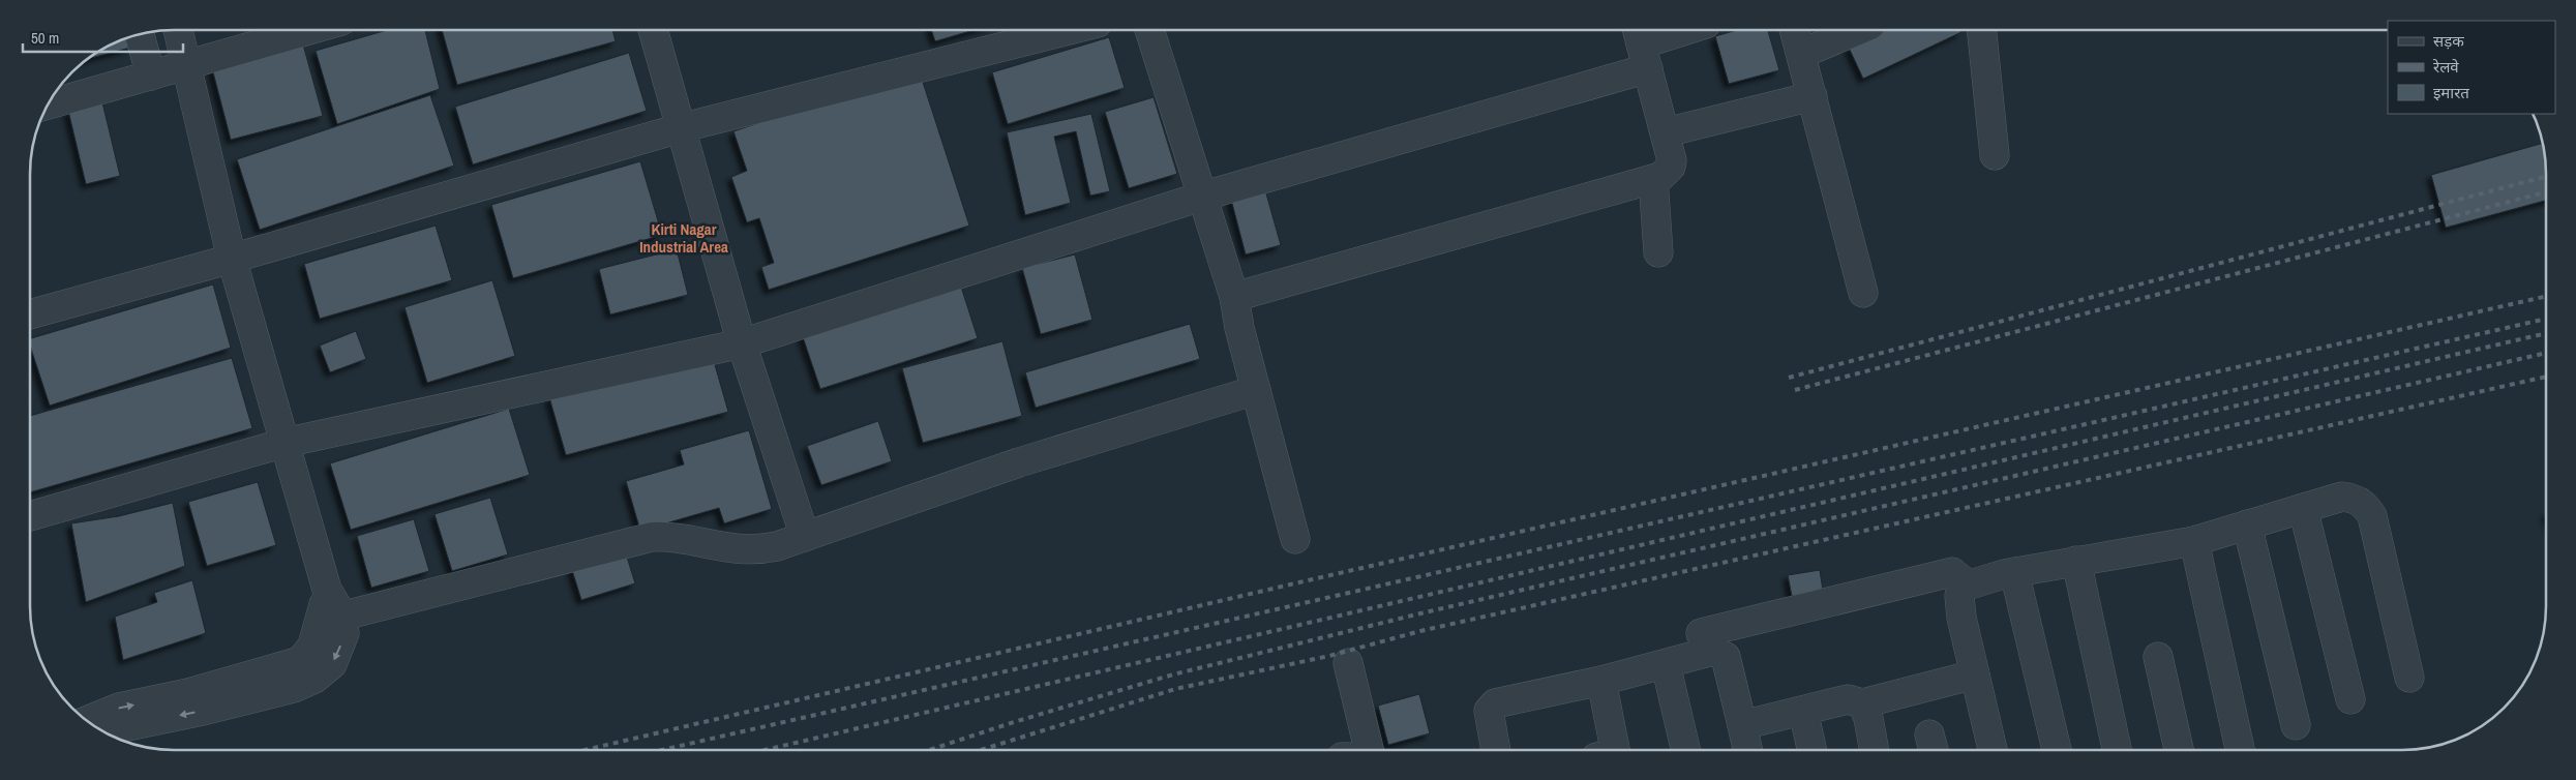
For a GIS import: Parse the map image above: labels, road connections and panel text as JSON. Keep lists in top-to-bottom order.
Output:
{
  "districts": ["Kirti Nagar Industrial Area"],
  "legend": ["सड़क", "रेलवे", "इमारत"],
  "scale_bar": "50 m"
}
